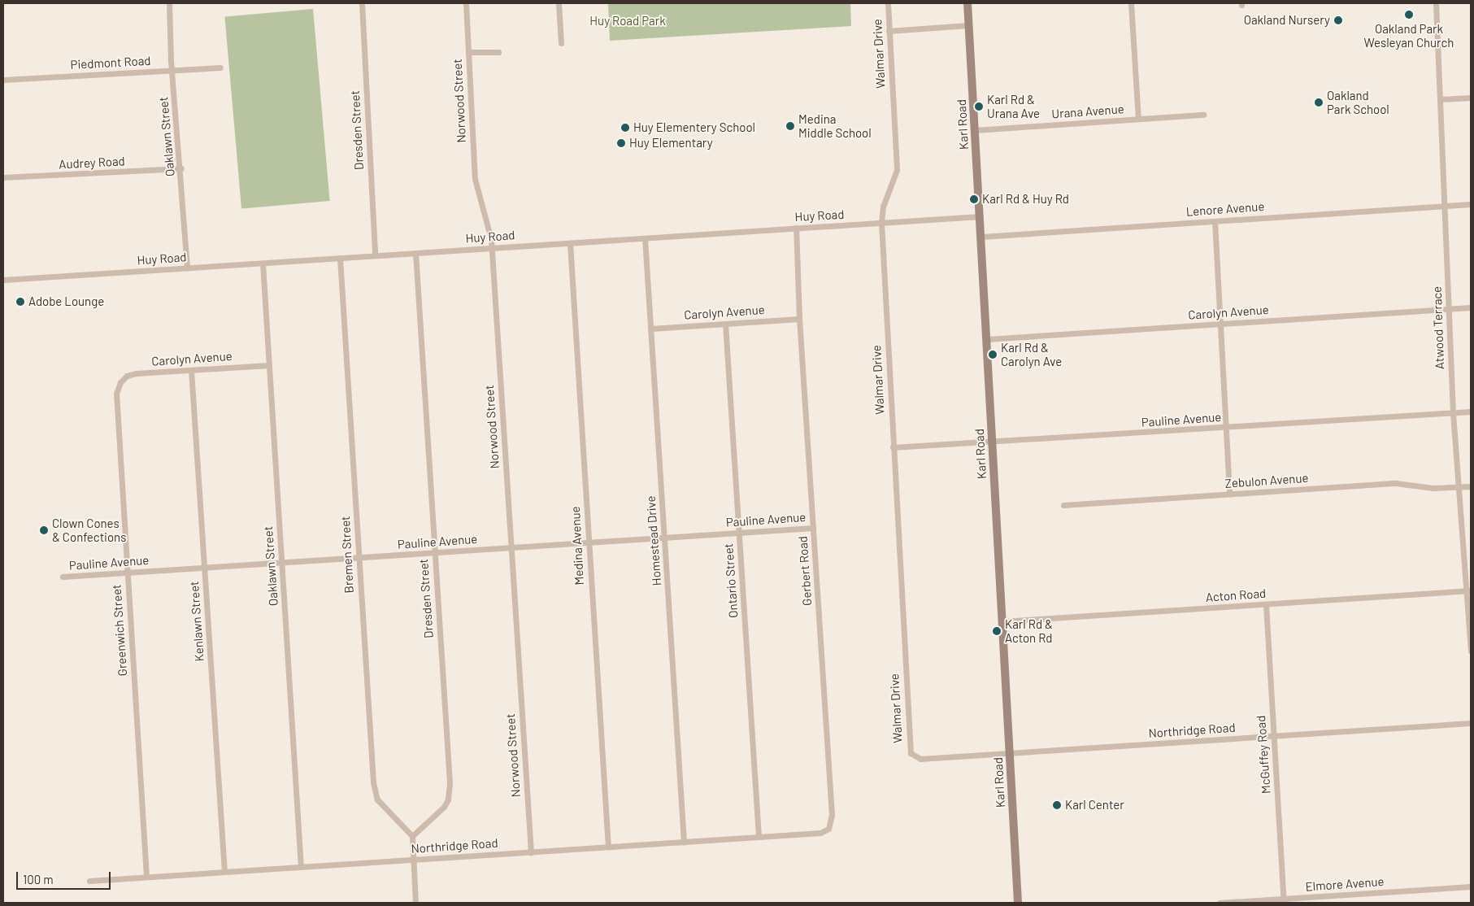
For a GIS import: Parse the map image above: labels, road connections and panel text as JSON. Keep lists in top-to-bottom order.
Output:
{
  "streets": {
    "main road": ["Karl Road"],
    "street": [
      "Walmar Drive",
      "Piedmont Road",
      "Norwood Street",
      "Urana Avenue",
      "Dresden Street",
      "Oaklawn Street",
      "Audrey Road",
      "Lenore Avenue",
      "Huy Road",
      "Carolyn Avenue",
      "Atwood Terrace",
      "Pauline Avenue",
      "Zebulon Avenue",
      "Homestead Drive",
      "Medina Avenue",
      "Bremen Street",
      "Gerbert Road",
      "Ontario Street",
      "Acton Road",
      "Kenlawn Street",
      "Greenwich Street",
      "Northridge Road",
      "McGuffey Road",
      "Elmore Avenue"
    ]
  },
  "crossings": [
    ["Walmar Drive", "Huy Road"],
    ["Walmar Drive", "Pauline Avenue"],
    ["Walmar Drive", "Northridge Road"],
    ["Piedmont Road", "Oaklawn Street"],
    ["Norwood Street", "Huy Road"],
    ["Norwood Street", "Pauline Avenue"],
    ["Norwood Street", "Northridge Road"],
    ["Urana Avenue", "Karl Road"],
    ["Karl Road", "Lenore Avenue"],
    ["Karl Road", "Huy Road"],
    ["Karl Road", "Carolyn Avenue"],
    ["Karl Road", "Pauline Avenue"],
    ["Karl Road", "Acton Road"],
    ["Karl Road", "Northridge Road"],
    ["Dresden Street", "Huy Road"],
    ["Dresden Street", "Pauline Avenue"],
    ["Dresden Street", "Bremen Street"],
    ["Oaklawn Street", "Audrey Road"],
    ["Oaklawn Street", "Huy Road"],
    ["Oaklawn Street", "Carolyn Avenue"],
    ["Oaklawn Street", "Pauline Avenue"],
    ["Oaklawn Street", "Northridge Road"],
    ["Lenore Avenue", "Atwood Terrace"],
    ["Huy Road", "Homestead Drive"],
    ["Huy Road", "Medina Avenue"],
    ["Huy Road", "Bremen Street"],
    ["Huy Road", "Gerbert Road"],
    ["Carolyn Avenue", "Atwood Terrace"],
    ["Carolyn Avenue", "Homestead Drive"],
    ["Carolyn Avenue", "Gerbert Road"],
    ["Carolyn Avenue", "Ontario Street"],
    ["Carolyn Avenue", "Kenlawn Street"],
    ["Carolyn Avenue", "Greenwich Street"],
    ["Atwood Terrace", "Pauline Avenue"],
    ["Atwood Terrace", "Zebulon Avenue"],
    ["Atwood Terrace", "Acton Road"],
    ["Pauline Avenue", "Homestead Drive"],
    ["Pauline Avenue", "Medina Avenue"],
    ["Pauline Avenue", "Bremen Street"],
    ["Pauline Avenue", "Gerbert Road"],
    ["Pauline Avenue", "Ontario Street"],
    ["Pauline Avenue", "Kenlawn Street"],
    ["Pauline Avenue", "Greenwich Street"],
    ["Homestead Drive", "Northridge Road"],
    ["Medina Avenue", "Northridge Road"],
    ["Gerbert Road", "Northridge Road"],
    ["Ontario Street", "Northridge Road"],
    ["Acton Road", "McGuffey Road"],
    ["Kenlawn Street", "Northridge Road"],
    ["Greenwich Street", "Northridge Road"],
    ["Northridge Road", "McGuffey Road"],
    ["McGuffey Road", "Elmore Avenue"]
  ],
  "parks": ["Huy Road Park"],
  "places": [
    "Oakland Park Wesleyan Church",
    "Oakland Nursery",
    "Oakland Park School",
    "Karl Rd & Urana Ave",
    "Medina Middle School",
    "Huy Elementery School",
    "Huy Elementary",
    "Karl Rd & Huy Rd",
    "Adobe Lounge",
    "Karl Rd & Carolyn Ave",
    "Clown Cones & Confections",
    "Karl Rd & Acton Rd",
    "Karl Center"
  ],
  "scale_bar": "100 m"
}
